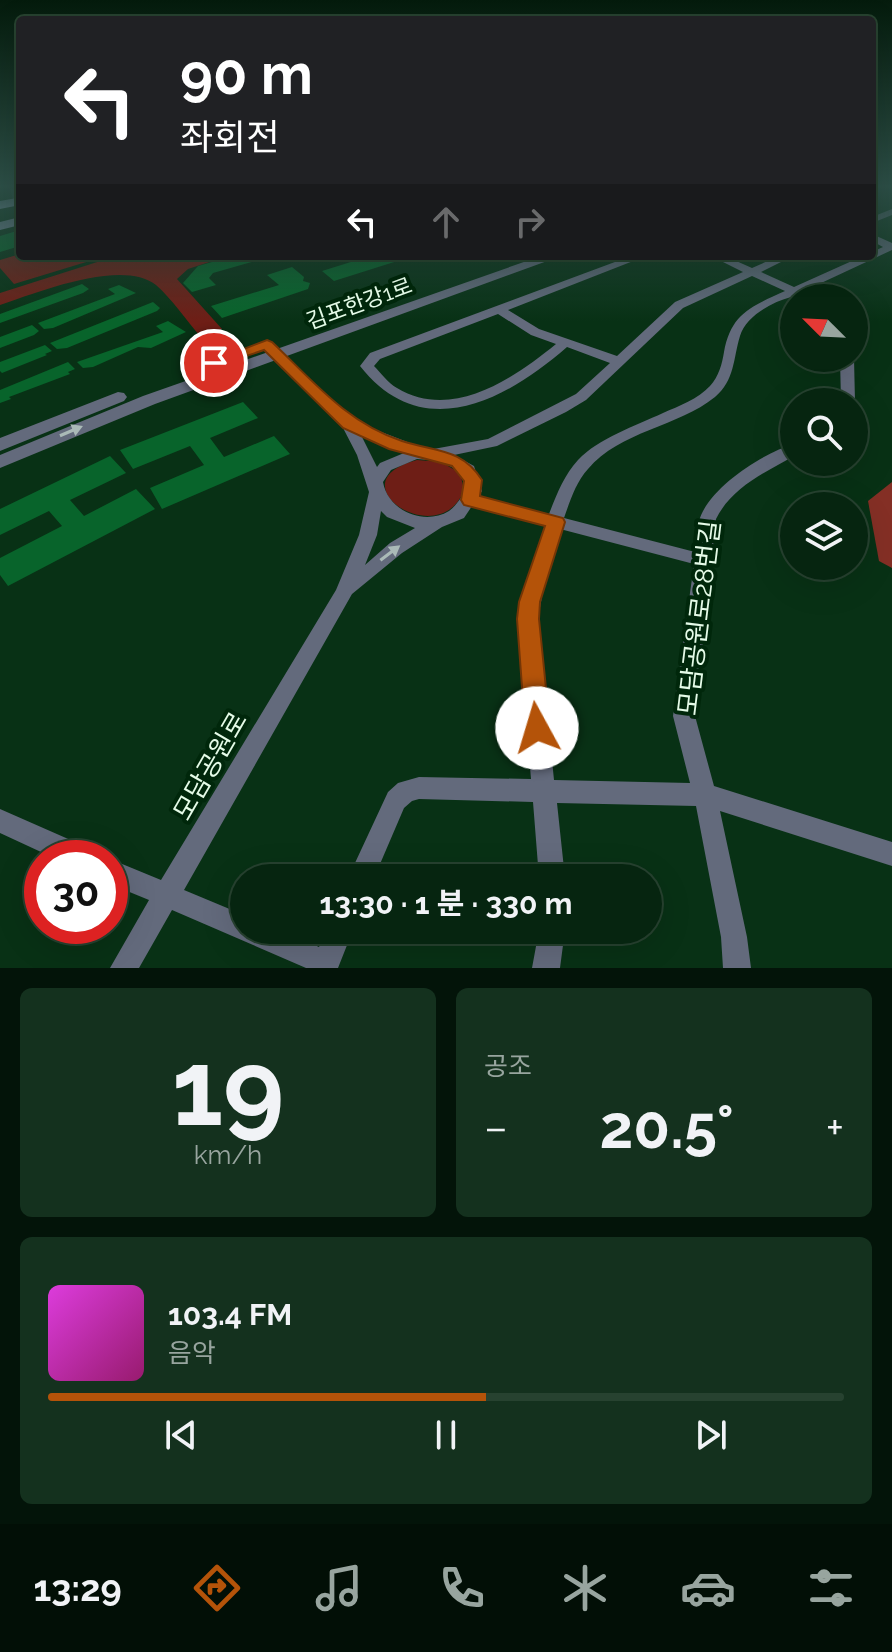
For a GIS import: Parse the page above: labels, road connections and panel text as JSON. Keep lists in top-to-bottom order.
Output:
{
  "streets": {
    "street": ["김포한강1로", "모담공원로28번길", "모담공원로"]
  },
  "north": "top left",
  "page": {
    "turn": ["90 m", "좌회전"],
    "limit": "30",
    "trip": "13:30 · 1 분 · 330 m",
    "tile": [
      ["19", "km/h"],
      "공조"
    ],
    "heat": ["−", "20.5°", "+"],
    "song": ["103.4 FM", "음악"],
    "tabs": "13:29"
  }
}
